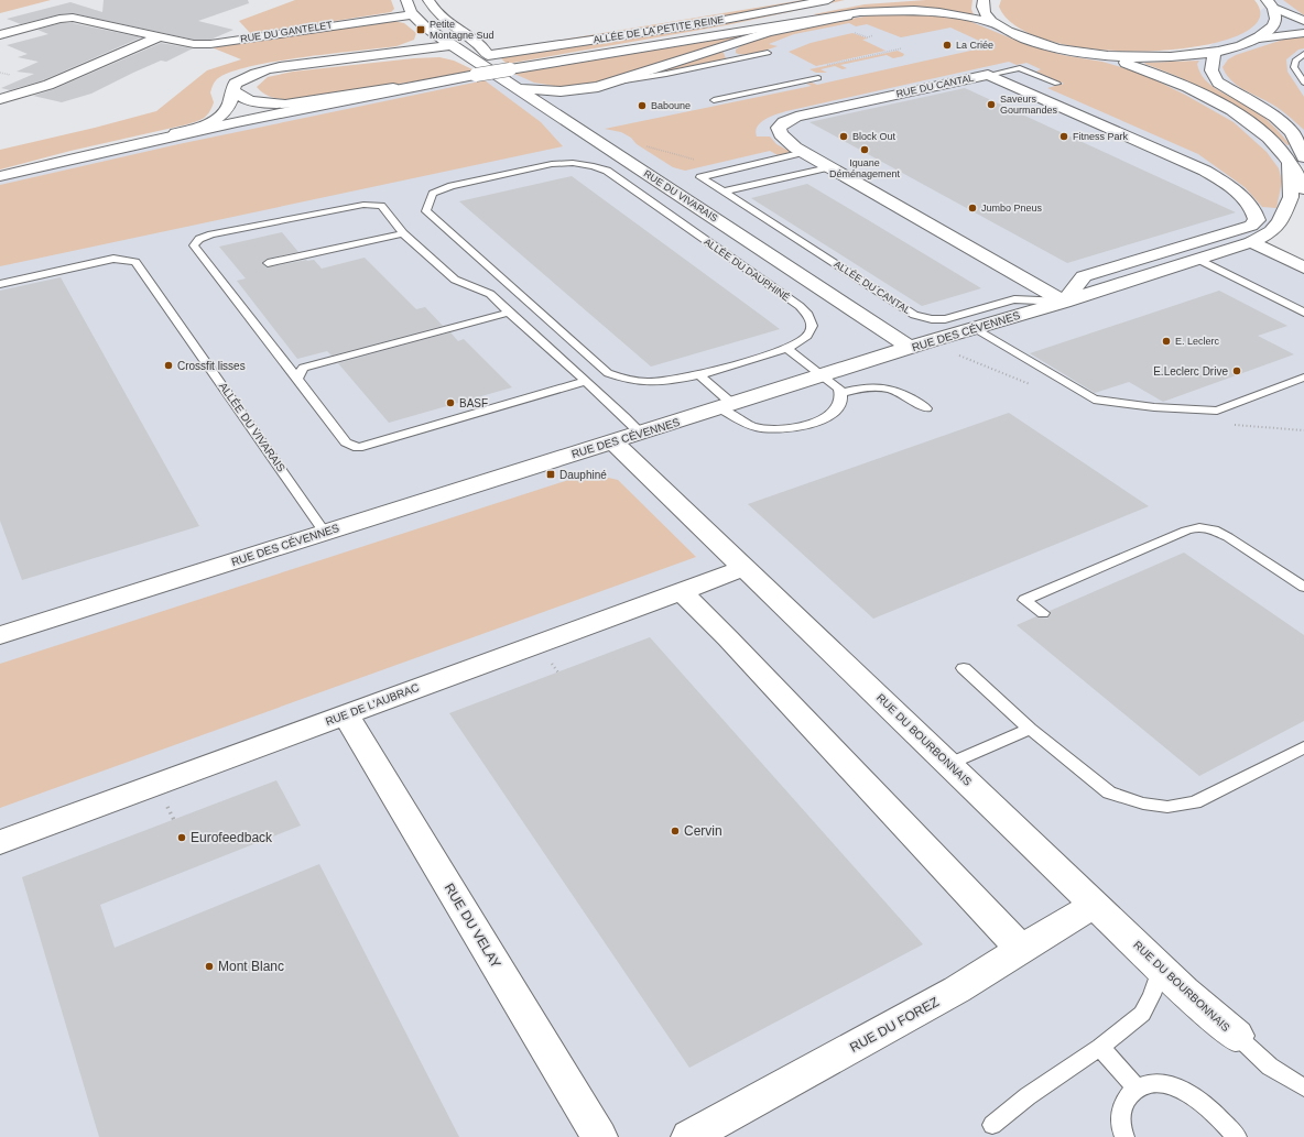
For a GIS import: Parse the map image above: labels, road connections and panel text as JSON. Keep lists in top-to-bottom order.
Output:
{
  "streets": {
    "street": [
      "ALLÉE DE LA PETITE REINE",
      "RUE DU GANTELET",
      "RUE DU CANTAL",
      "RUE DU VIVARAIS",
      "RUE DES CÉVENNES",
      "RUE DE L'AUBRAC",
      "RUE DU BOURBONNAIS",
      "RUE DU VELAY",
      "RUE DU FOREZ"
    ],
    "lane": ["ALLÉE DU DAUPHINÉ", "ALLÉE DU CANTAL", "ALLÉE DU VIVARAIS"]
  },
  "crossings": [
    ["RUE DU GANTELET", "RUE DU VIVARAIS"],
    ["RUE DU CANTAL", "ALLÉE DU CANTAL"],
    ["RUE DU CANTAL", "RUE DES CÉVENNES"],
    ["RUE DU VIVARAIS", "RUE DES CÉVENNES"],
    ["ALLÉE DU CANTAL", "RUE DES CÉVENNES"],
    ["RUE DES CÉVENNES", "ALLÉE DU VIVARAIS"],
    ["RUE DES CÉVENNES", "RUE DU BOURBONNAIS"],
    ["RUE DE L'AUBRAC", "RUE DU BOURBONNAIS"],
    ["RUE DE L'AUBRAC", "RUE DU VELAY"],
    ["RUE DU BOURBONNAIS", "RUE DU FOREZ"]
  ],
  "places": {
    "transit": ["Petite Montagne Sud", "Dauphiné"],
    "other": [
      "La Criée",
      "Saveurs Gourmandes",
      "Baboune",
      "Block Out",
      "Fitness Park",
      "Iguane Déménagement",
      "Jumbo Pneus",
      "E. Leclerc",
      "Crossfit lisses",
      "E.Leclerc Drive",
      "BASF",
      "Cervin",
      "Eurofeedback",
      "Mont Blanc"
    ]
  }
}
